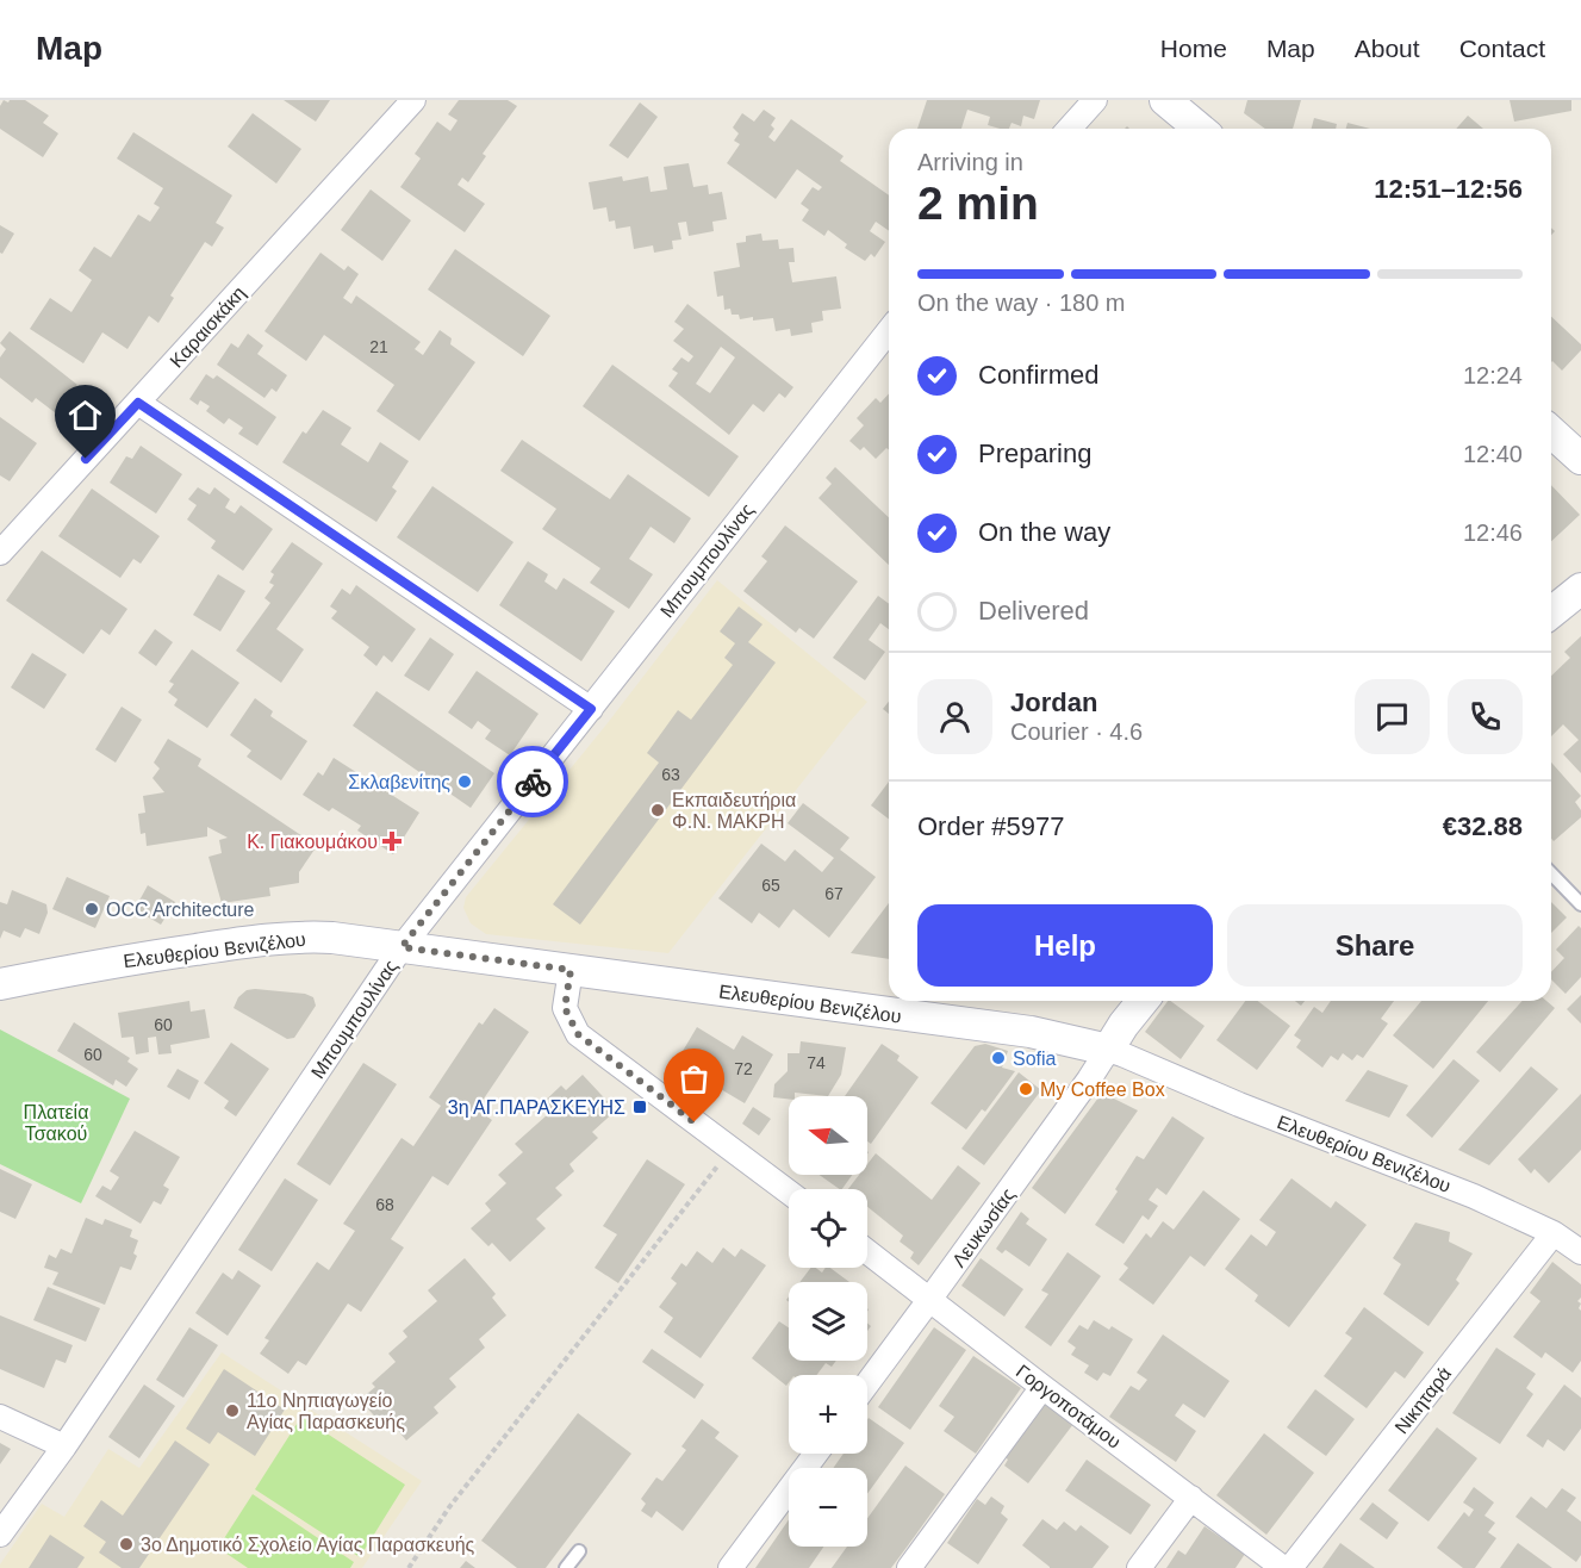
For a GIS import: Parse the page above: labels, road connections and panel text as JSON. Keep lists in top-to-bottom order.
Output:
{
  "streets": {
    "street": [
      "Καραισκάκη",
      "Μπουμπουλίνας",
      "Ελευθερίου Βενιζέλου",
      "Λευκωσίας",
      "Νικηταρά",
      "Γοργοποτάμου"
    ]
  },
  "crossings": [
    ["Μπουμπουλίνας", "Ελευθερίου Βενιζέλου"],
    ["Ελευθερίου Βενιζέλου", "Λευκωσίας"],
    ["Ελευθερίου Βενιζέλου", "Νικηταρά"],
    ["Λευκωσίας", "Γοργοποτάμου"]
  ],
  "parks": ["Πλατεία Τσακού"],
  "places": {
    "other": [
      "Σκλαβενίτης",
      "Εκπαιδευτήρια Φ.Ν. ΜΑΚΡΗ",
      "OCC Architecture",
      "Sofia",
      "My Coffee Box",
      "11ο Νηπιαγωγείο Αγίας Παρασκευής",
      "3ο Δημοτικό Σχολείο Αγίας Παρασκευής"
    ],
    "health": ["Κ. Γιακουμάκου"],
    "transit": ["3η ΑΓ.ΠΑΡΑΣΚΕΥΗΣ"]
  },
  "house_numbers": [
    "21",
    "63",
    "65",
    "67",
    "60",
    "60",
    "74",
    "72",
    "68"
  ],
  "north": "left",
  "page": {
    "header": "Map",
    "nav": [
      "Home",
      "Map",
      "About",
      "Contact"
    ],
    "heading": ["2 min", "Arriving in", "12:51–12:56"],
    "panel": [
      "Jordan",
      "Courier · 4.6",
      "Order #5977",
      "€32.88"
    ],
    "bar": "On the way · 180 m",
    "list": [
      ["Confirmed", "12:24"],
      ["Preparing", "12:40"],
      ["On the way", "12:46"],
      "Delivered"
    ],
    "buttons": ["Help", "Share"],
    "map_buttons": ["+", "−"]
  }
}
